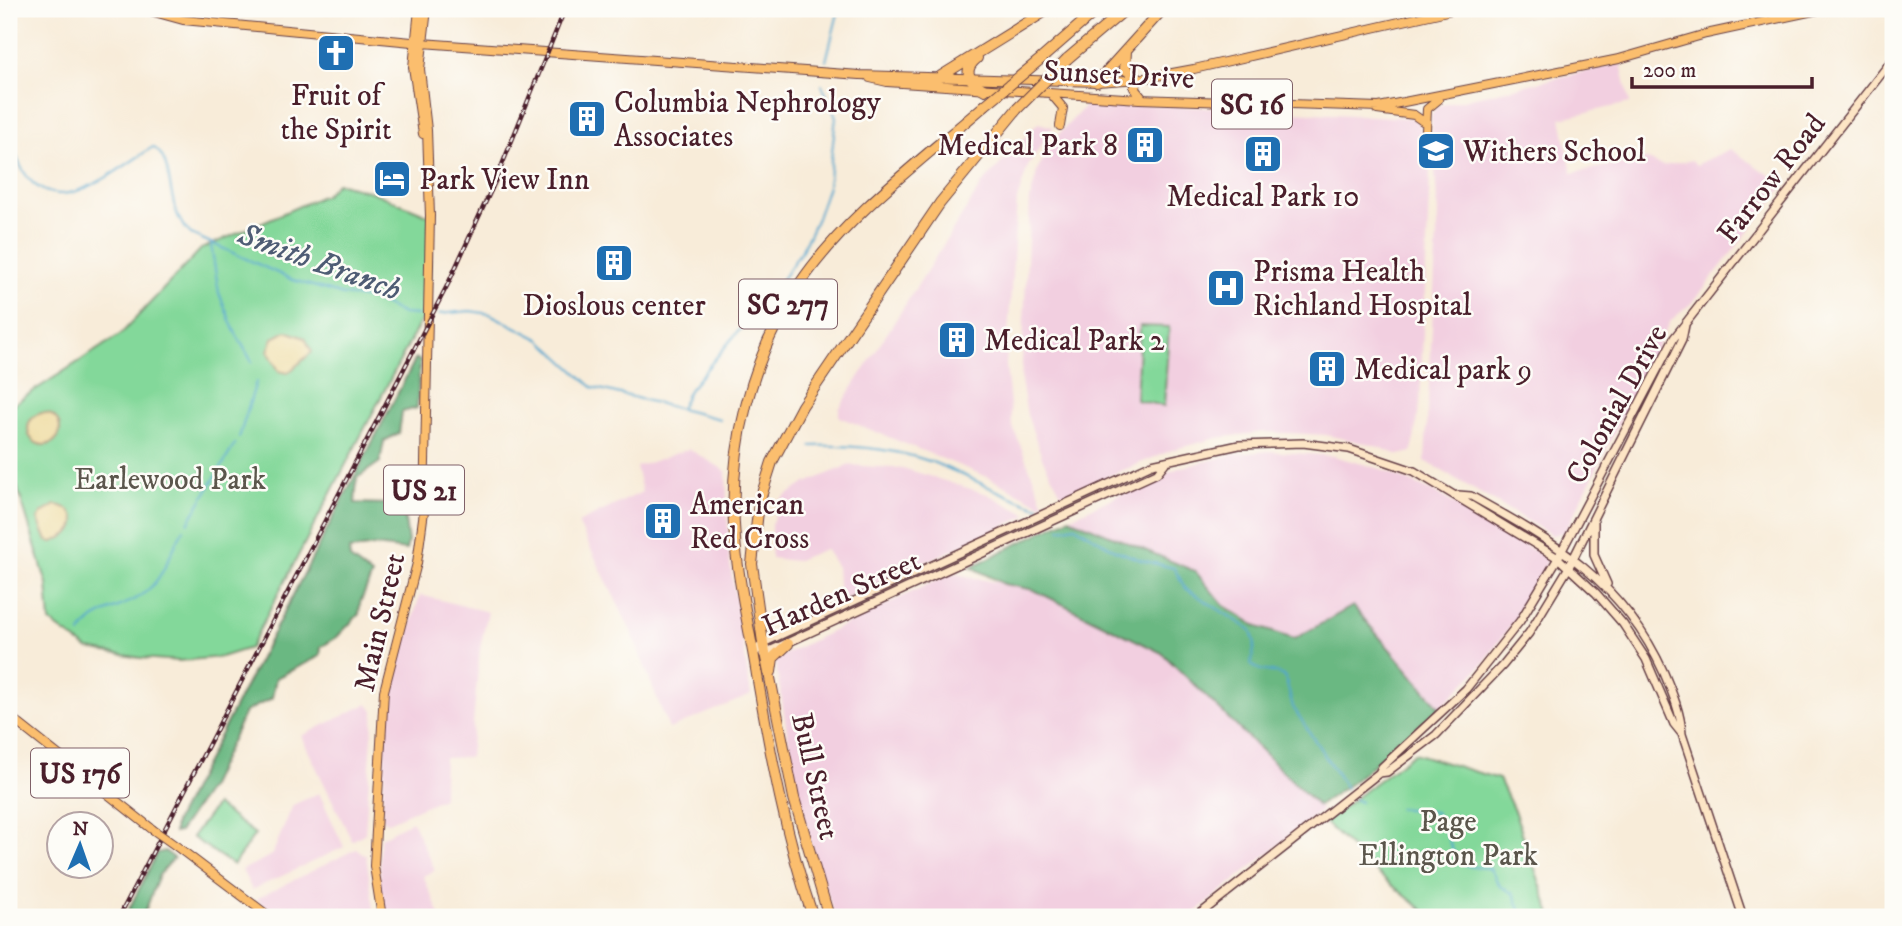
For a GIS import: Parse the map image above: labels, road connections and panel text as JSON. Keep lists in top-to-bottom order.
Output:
{
  "streets": {
    "highway": ["SC 277", "Bull Street"],
    "main road": [
      "Sunset Drive",
      "SC 16",
      "Farrow Road",
      "Colonial Drive",
      "US 21",
      "Harden Street",
      "Main Street",
      "US 176"
    ]
  },
  "crossings": [
    ["Sunset Drive", "SC 16"],
    ["Sunset Drive", "US 21"],
    ["Sunset Drive", "Main Street"],
    ["Farrow Road", "Colonial Drive"],
    ["SC 277", "Harden Street"],
    ["SC 277", "Bull Street"],
    ["Colonial Drive", "Harden Street"],
    ["US 21", "Main Street"],
    ["Harden Street", "Bull Street"]
  ],
  "water": ["Smith Branch"],
  "parks": ["Earlewood Park", "Page Ellington Park"],
  "places": {
    "church": ["Fruit of the Spirit"],
    "building": [
      "Columbia Nephrology Associates",
      "Medical Park 8",
      "Medical Park 10",
      "Dioslous center",
      "Medical Park 2",
      "Medical park 9",
      "American Red Cross"
    ],
    "school or university": ["Withers School"],
    "hotel": ["Park View Inn"],
    "hospital": ["Prisma Health Richland Hospital"]
  },
  "scale_bar": "200 m",
  "north": "top"
}
